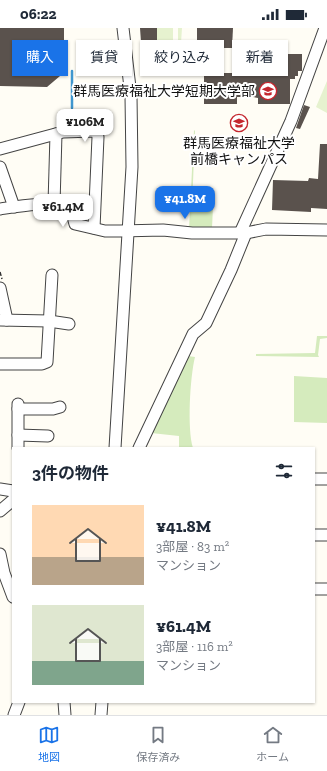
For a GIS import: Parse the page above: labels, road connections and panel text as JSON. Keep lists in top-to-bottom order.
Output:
{
  "places": {
    "school or university": ["群馬医療福祉大学短期大学部", "群馬医療福祉大学 前橋キャンパス"]
  },
  "page": {
    "status": "06:22",
    "chip": [
      "購入",
      "賃貸",
      "絞り込み",
      "新着"
    ],
    "price": ["¥106M", "¥41.8M", "¥61.4M"],
    "heading": "3件の物件",
    "list": [
      {
        "name": "¥41.8M",
        "note": "3部屋 · 83 m² · マンション"
      },
      {
        "name": "¥61.4M",
        "note": "3部屋 · 116 m² · マンション"
      }
    ],
    "tabs": ["地図", "保存済み", "ホーム"]
  }
}
